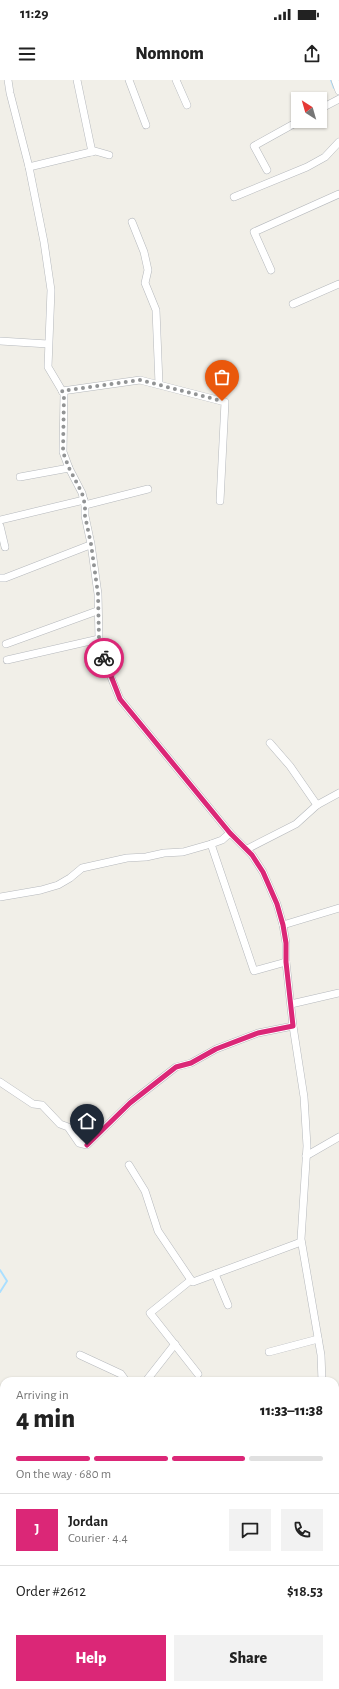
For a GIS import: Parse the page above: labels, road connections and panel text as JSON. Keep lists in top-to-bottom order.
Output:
{
  "north": "top left",
  "page": {
    "status": "11:29",
    "header": "Nomnom",
    "heading": ["4 min", "Arriving in", "11:33–11:38"],
    "panel": [
      "Jordan",
      "Courier · 4.4",
      "Order #2612",
      "$18.53"
    ],
    "bar": "On the way · 680 m",
    "round": "J",
    "buttons": ["Help", "Share"]
  }
}
